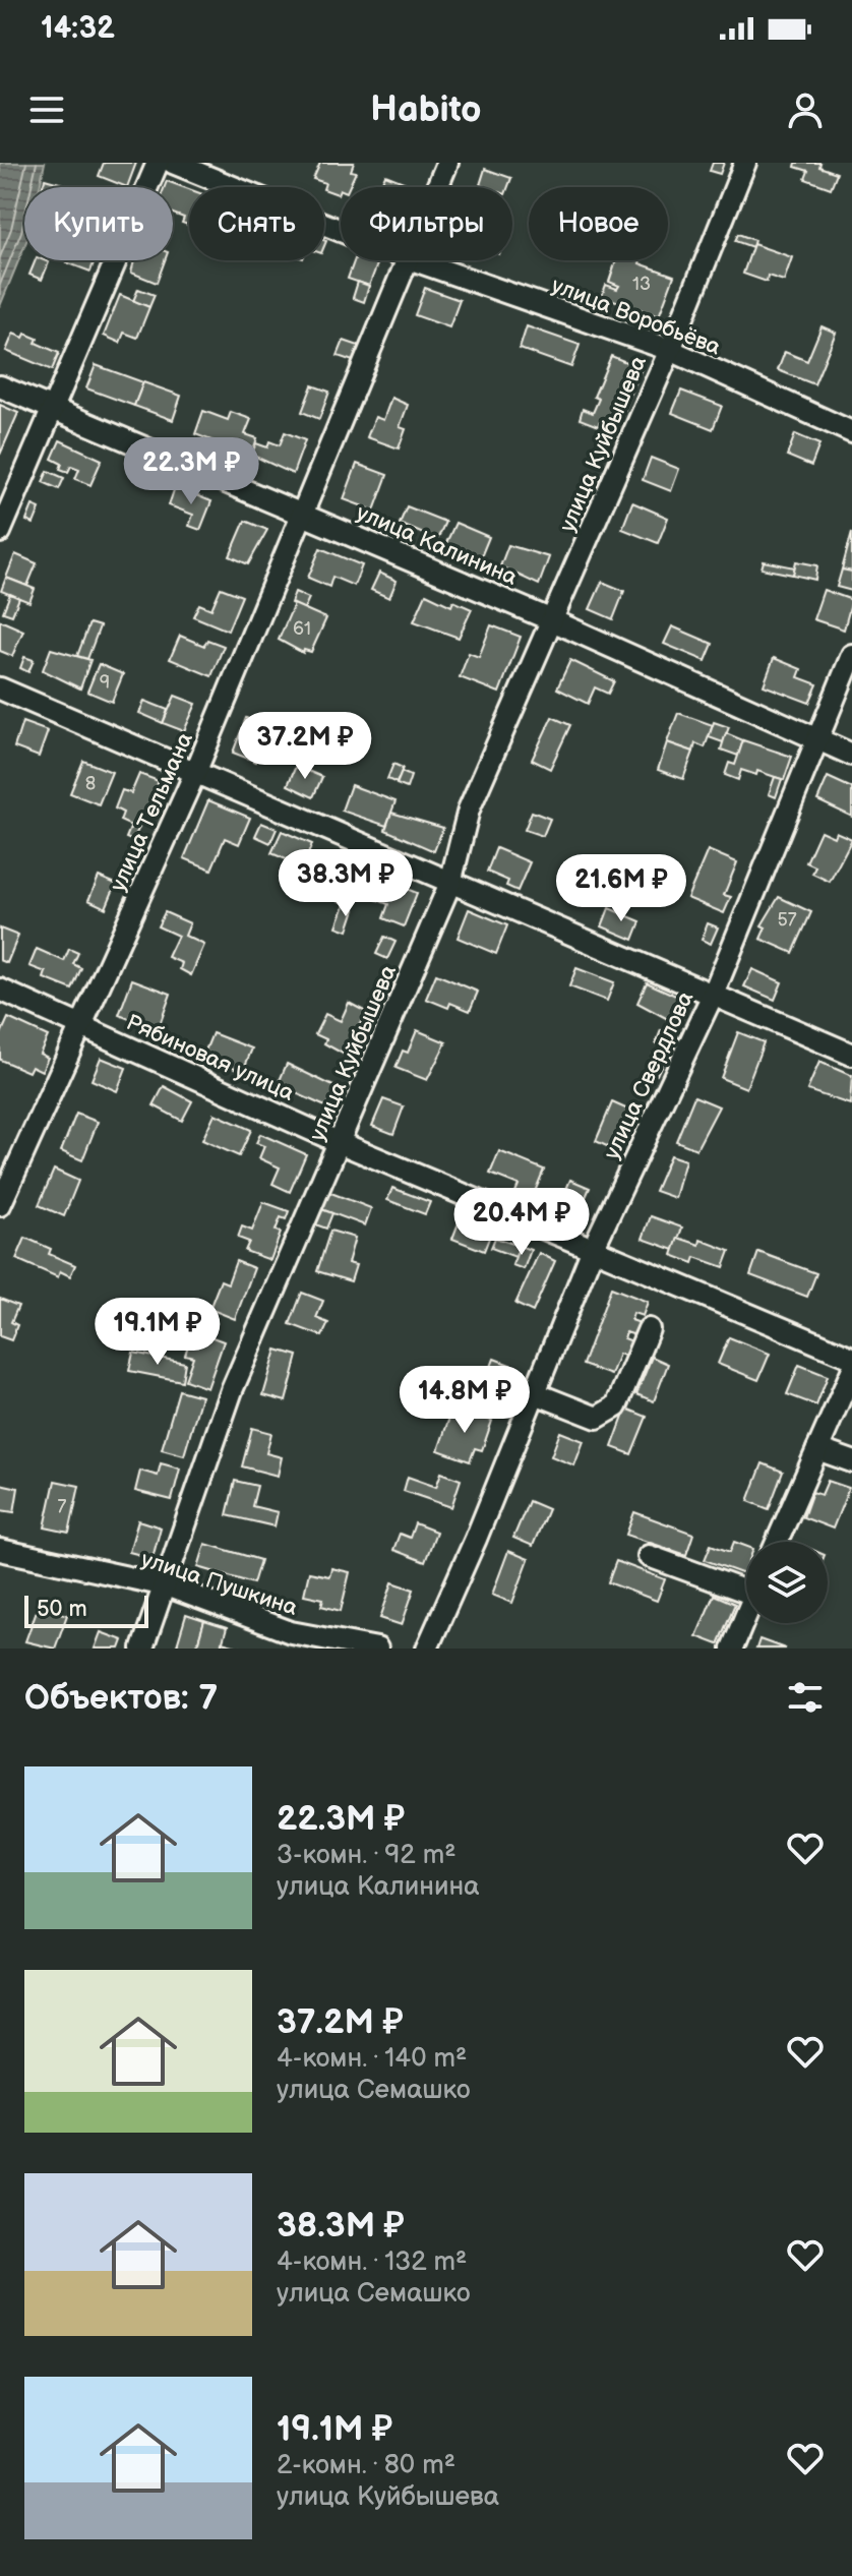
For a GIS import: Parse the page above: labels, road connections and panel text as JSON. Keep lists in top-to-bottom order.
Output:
{
  "streets": {
    "street": [
      "улица Воробьёва",
      "улица Куйбышева",
      "улица Калинина",
      "улица Тельмана",
      "Рябиновая улица",
      "улица Свердлова",
      "улица Пушкина"
    ]
  },
  "crossings": [
    ["улица Воробьёва", "улица Куйбышева"],
    ["улица Куйбышева", "улица Калинина"],
    ["улица Куйбышева", "Рябиновая улица"],
    ["улица Куйбышева", "улица Пушкина"],
    ["улица Калинина", "улица Тельмана"],
    ["улица Калинина", "улица Свердлова"],
    ["улица Тельмана", "Рябиновая улица"],
    ["Рябиновая улица", "улица Свердлова"]
  ],
  "house_numbers": [
    "13",
    "61",
    "9",
    "8",
    "57",
    "7"
  ],
  "scale_bar": "50 m",
  "page": {
    "status": "14:32",
    "header": "Habito",
    "chip": [
      "Купить",
      "Снять",
      "Фильтры",
      "Новое"
    ],
    "price": [
      "22.3M ₽",
      "37.2M ₽",
      "38.3M ₽",
      "21.6M ₽",
      "20.4M ₽",
      "19.1M ₽",
      "14.8M ₽"
    ],
    "scale": "50 m",
    "heading": "Объектов: 7",
    "list": [
      {
        "name": "22.3M ₽",
        "note": "3-комн. · 92 m² · улица Калинина"
      },
      {
        "name": "37.2M ₽",
        "note": "4-комн. · 140 m² · улица Семашко"
      },
      {
        "name": "38.3M ₽",
        "note": "4-комн. · 132 m² · улица Семашко"
      },
      {
        "name": "19.1M ₽",
        "note": "2-комн. · 80 m² · улица Куйбышева"
      }
    ]
  }
}
